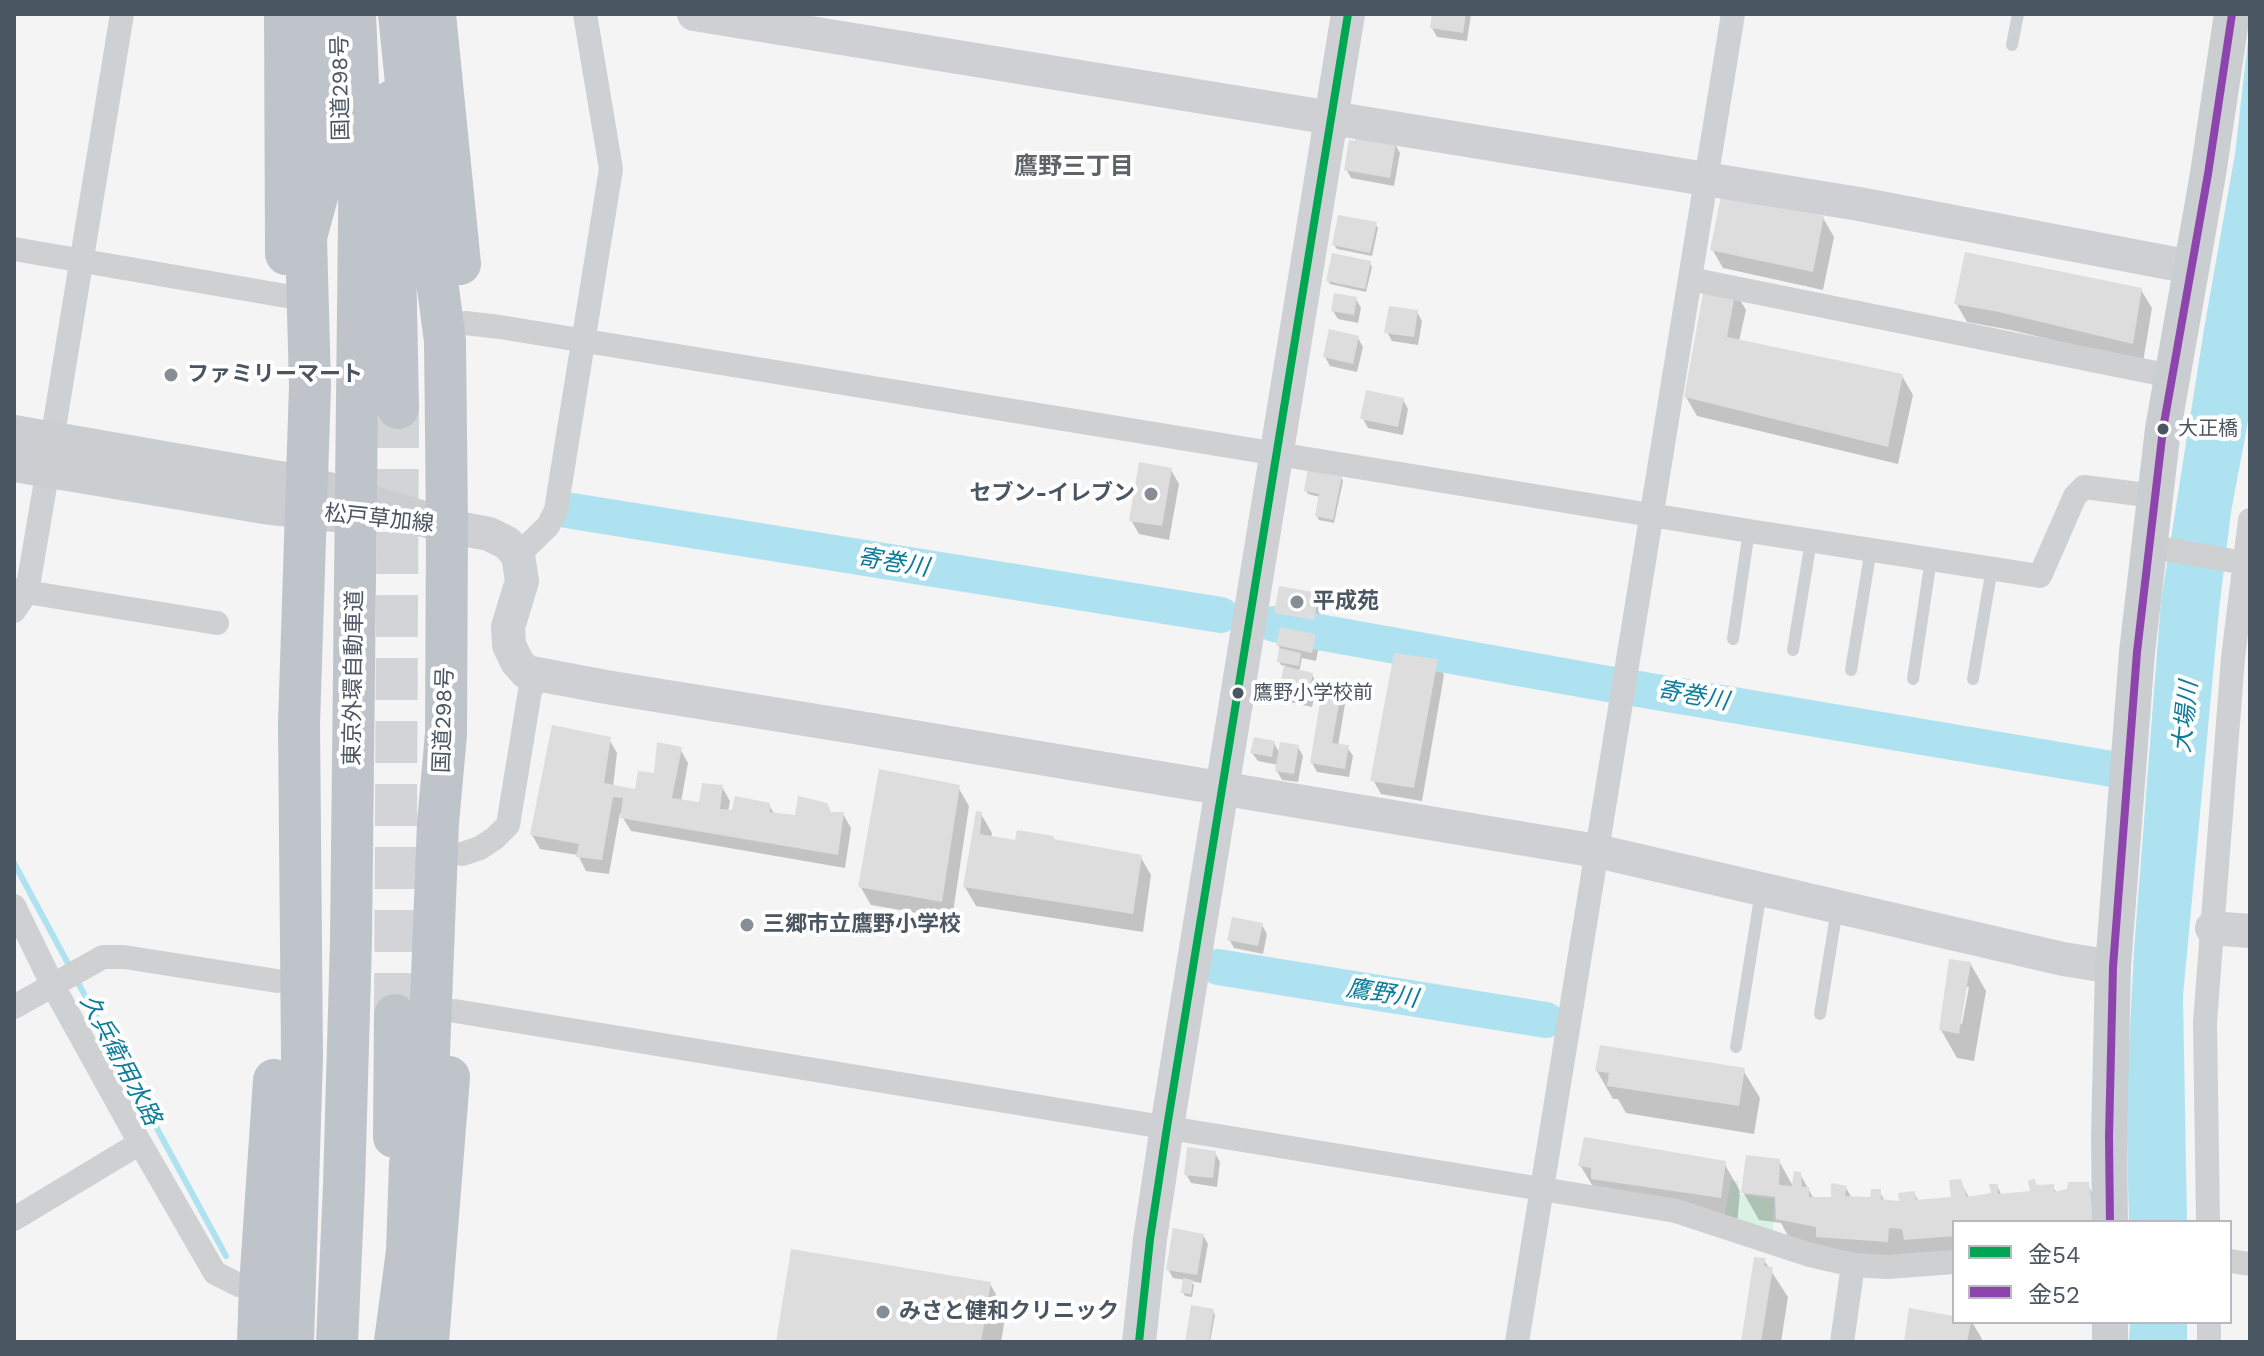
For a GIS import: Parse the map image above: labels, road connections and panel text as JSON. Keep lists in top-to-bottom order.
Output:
{
  "streets": {
    "highway": ["国道298号", "東京外環自動車道"],
    "main road": ["松戸草加線"]
  },
  "crossings": [
    ["国道298号", "松戸草加線"]
  ],
  "districts": ["鷹野三丁目"],
  "water": [
    "寄巻川",
    "大場川",
    "鷹野川",
    "久兵衛用水路"
  ],
  "places": [
    "ファミリーマート",
    "大正橋",
    "セブン-イレブン",
    "平成苑",
    "鷹野小学校前",
    "三郷市立鷹野小学校",
    "みさと健和クリニック"
  ],
  "lines": ["transit line 金54", "transit line 金52"],
  "legend": ["金54", "金52"]
}
